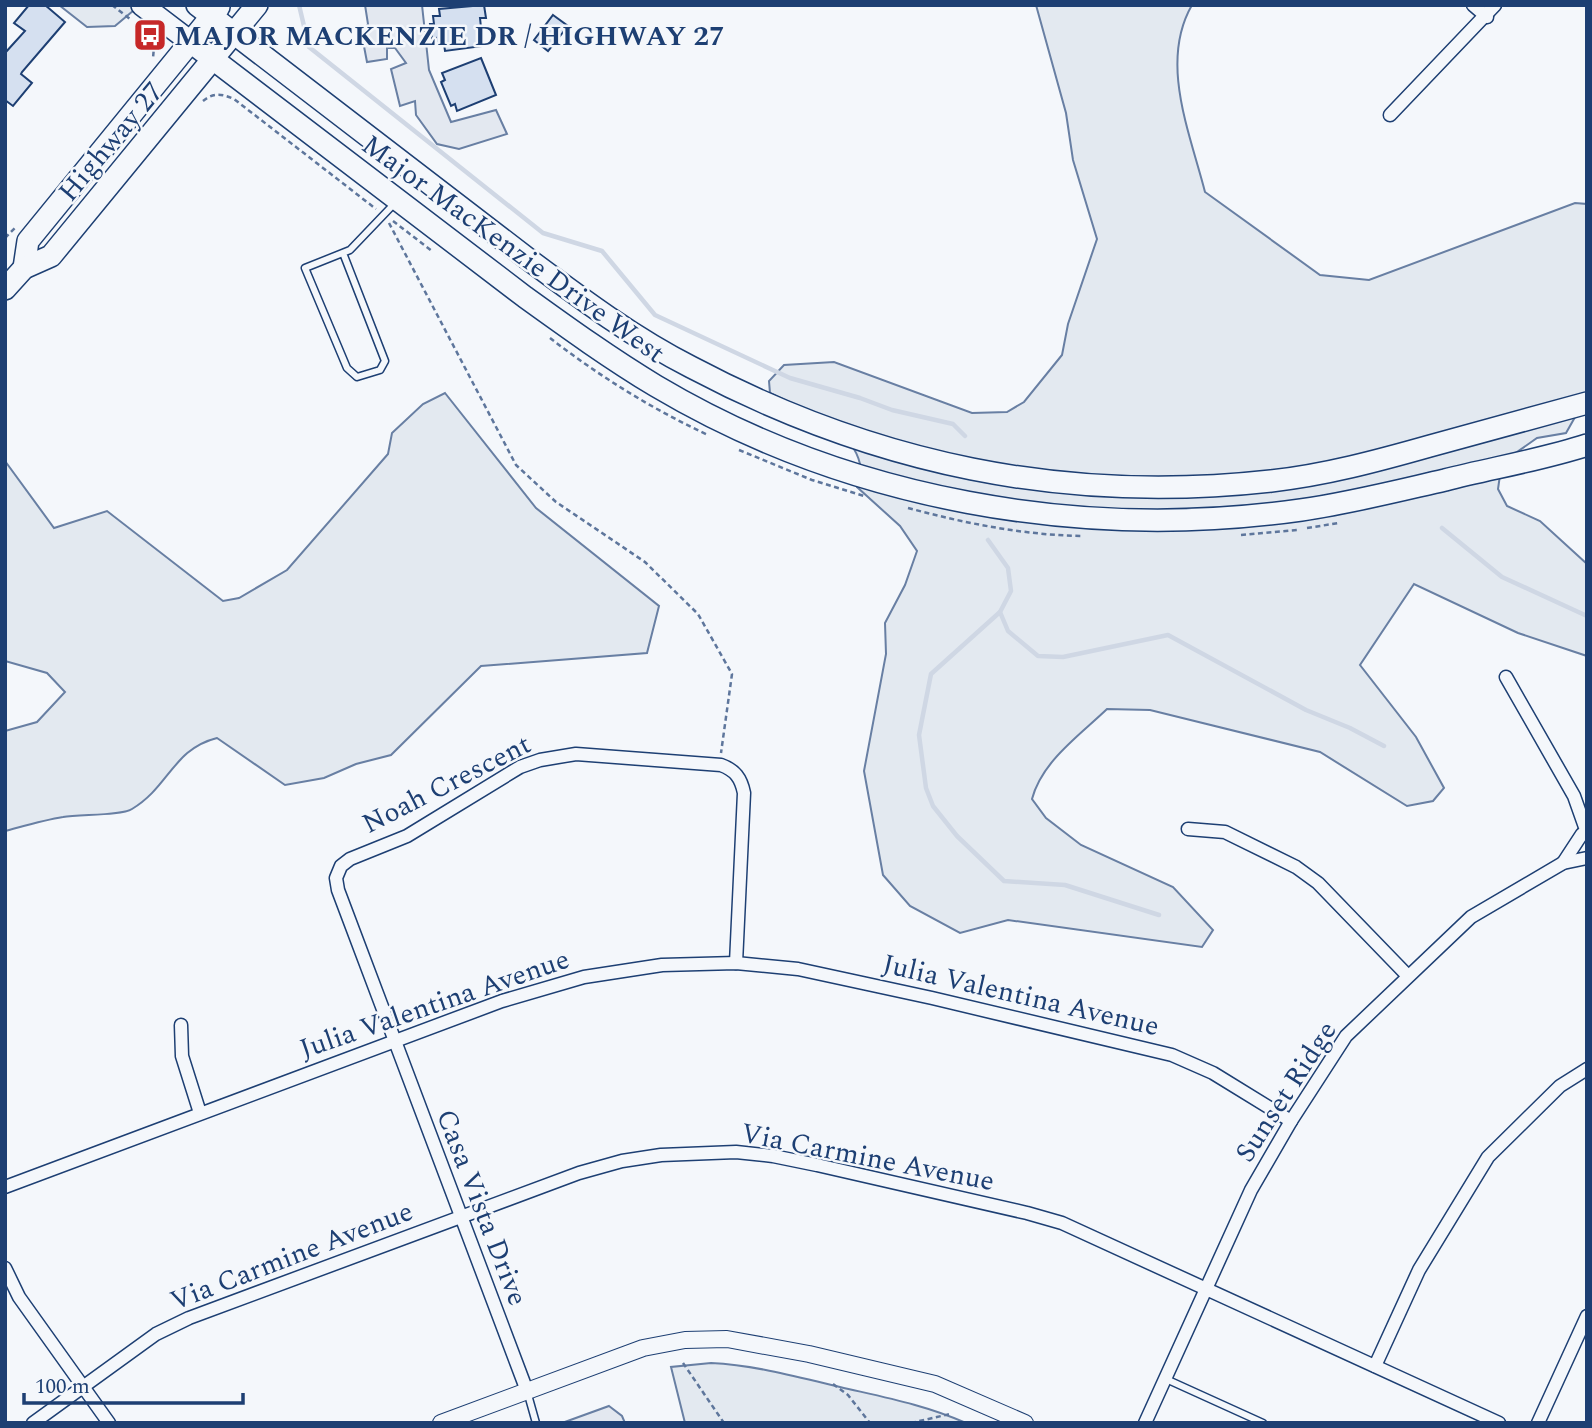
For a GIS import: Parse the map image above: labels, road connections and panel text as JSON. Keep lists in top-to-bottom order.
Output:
{
  "streets": {
    "main road": ["Highway 27", "Major MacKenzie Drive West"],
    "street": [
      "Noah Crescent",
      "Julia Valentina Avenue",
      "Sunset Ridge",
      "Via Carmine Avenue",
      "Casa Vista Drive"
    ]
  },
  "crossings": [
    ["Highway 27", "Major MacKenzie Drive West"],
    ["Noah Crescent", "Julia Valentina Avenue"],
    ["Noah Crescent", "Casa Vista Drive"],
    ["Julia Valentina Avenue", "Sunset Ridge"],
    ["Julia Valentina Avenue", "Casa Vista Drive"],
    ["Sunset Ridge", "Via Carmine Avenue"],
    ["Via Carmine Avenue", "Casa Vista Drive"]
  ],
  "places": {
    "bus stop": ["MAJOR MACKENZIE DR / HIGHWAY 27"]
  },
  "scale_bar": "100 m"
}
